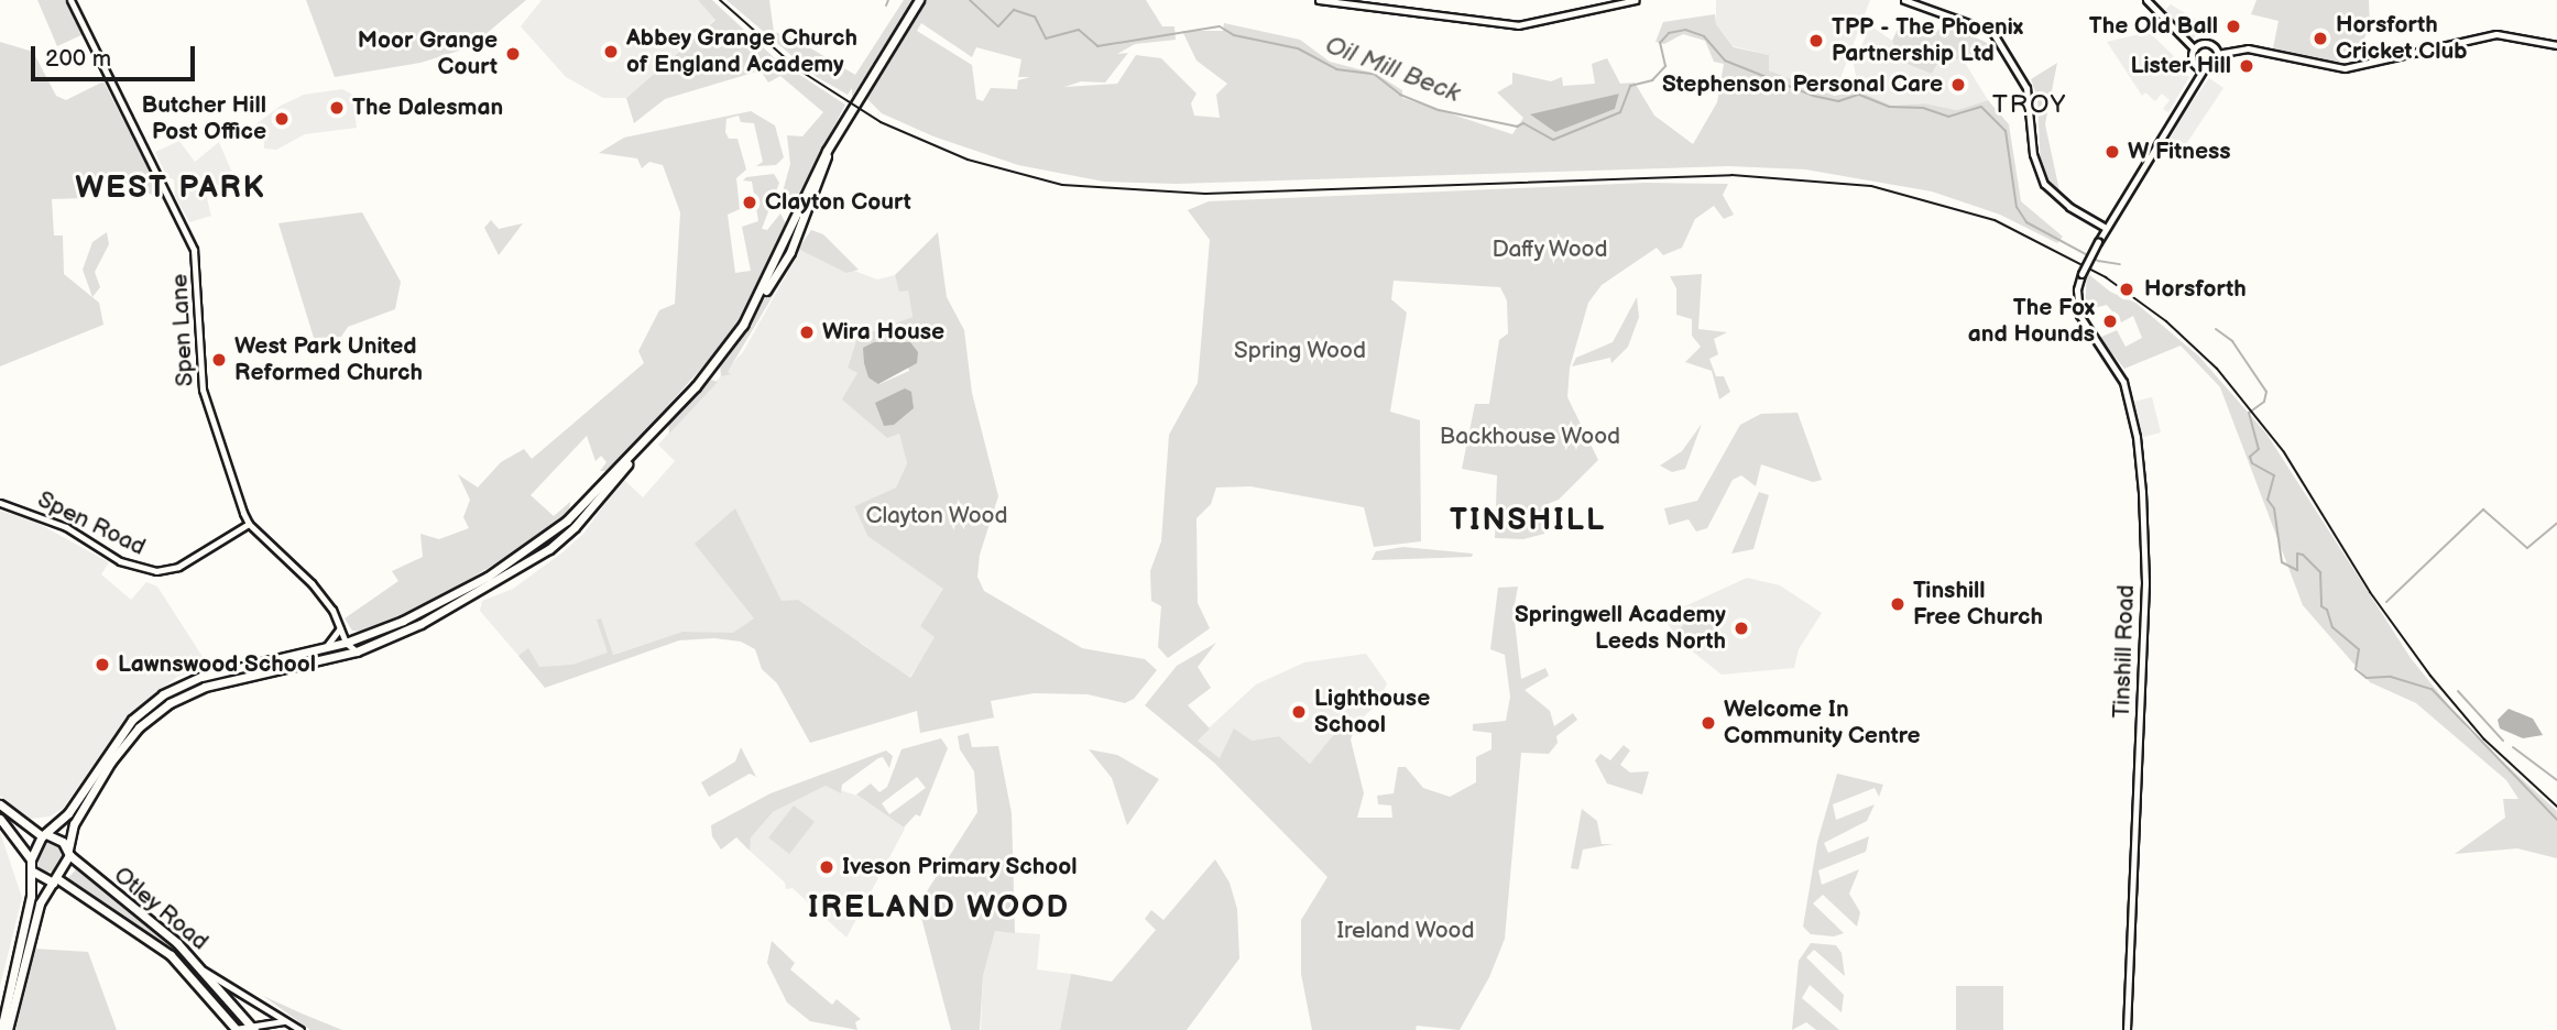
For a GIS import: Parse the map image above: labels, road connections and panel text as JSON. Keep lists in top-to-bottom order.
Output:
{
  "streets": {
    "highway": ["Otley Road"],
    "street": ["Spen Lane", "Spen Road", "Tinshill Road"]
  },
  "crossings": [
    ["Spen Lane", "Spen Road"]
  ],
  "districts": [
    "TROY",
    "WEST PARK",
    "TINSHILL",
    "IRELAND WOOD"
  ],
  "water": ["Oil Mill Beck"],
  "parks": [
    "Daffy Wood",
    "Spring Wood",
    "Backhouse Wood",
    "Clayton Wood",
    "Ireland Wood"
  ],
  "places": [
    "The Old Ball",
    "Horsforth Cricket Club",
    "TPP - The Phoenix Partnership Ltd",
    "Abbey Grange Church of England Academy",
    "Moor Grange Court",
    "Lister Hill",
    "Stephenson Personal Care",
    "The Dalesman",
    "Butcher Hill Post Office",
    "W Fitness",
    "Clayton Court",
    "Horsforth",
    "The Fox and Hounds",
    "Wira House",
    "West Park United Reformed Church",
    "Tinshill Free Church",
    "Springwell Academy Leeds North",
    "Lawnswood School",
    "Lighthouse School",
    "Welcome In Community Centre",
    "Iveson Primary School"
  ],
  "scale_bar": "200 m"
}
